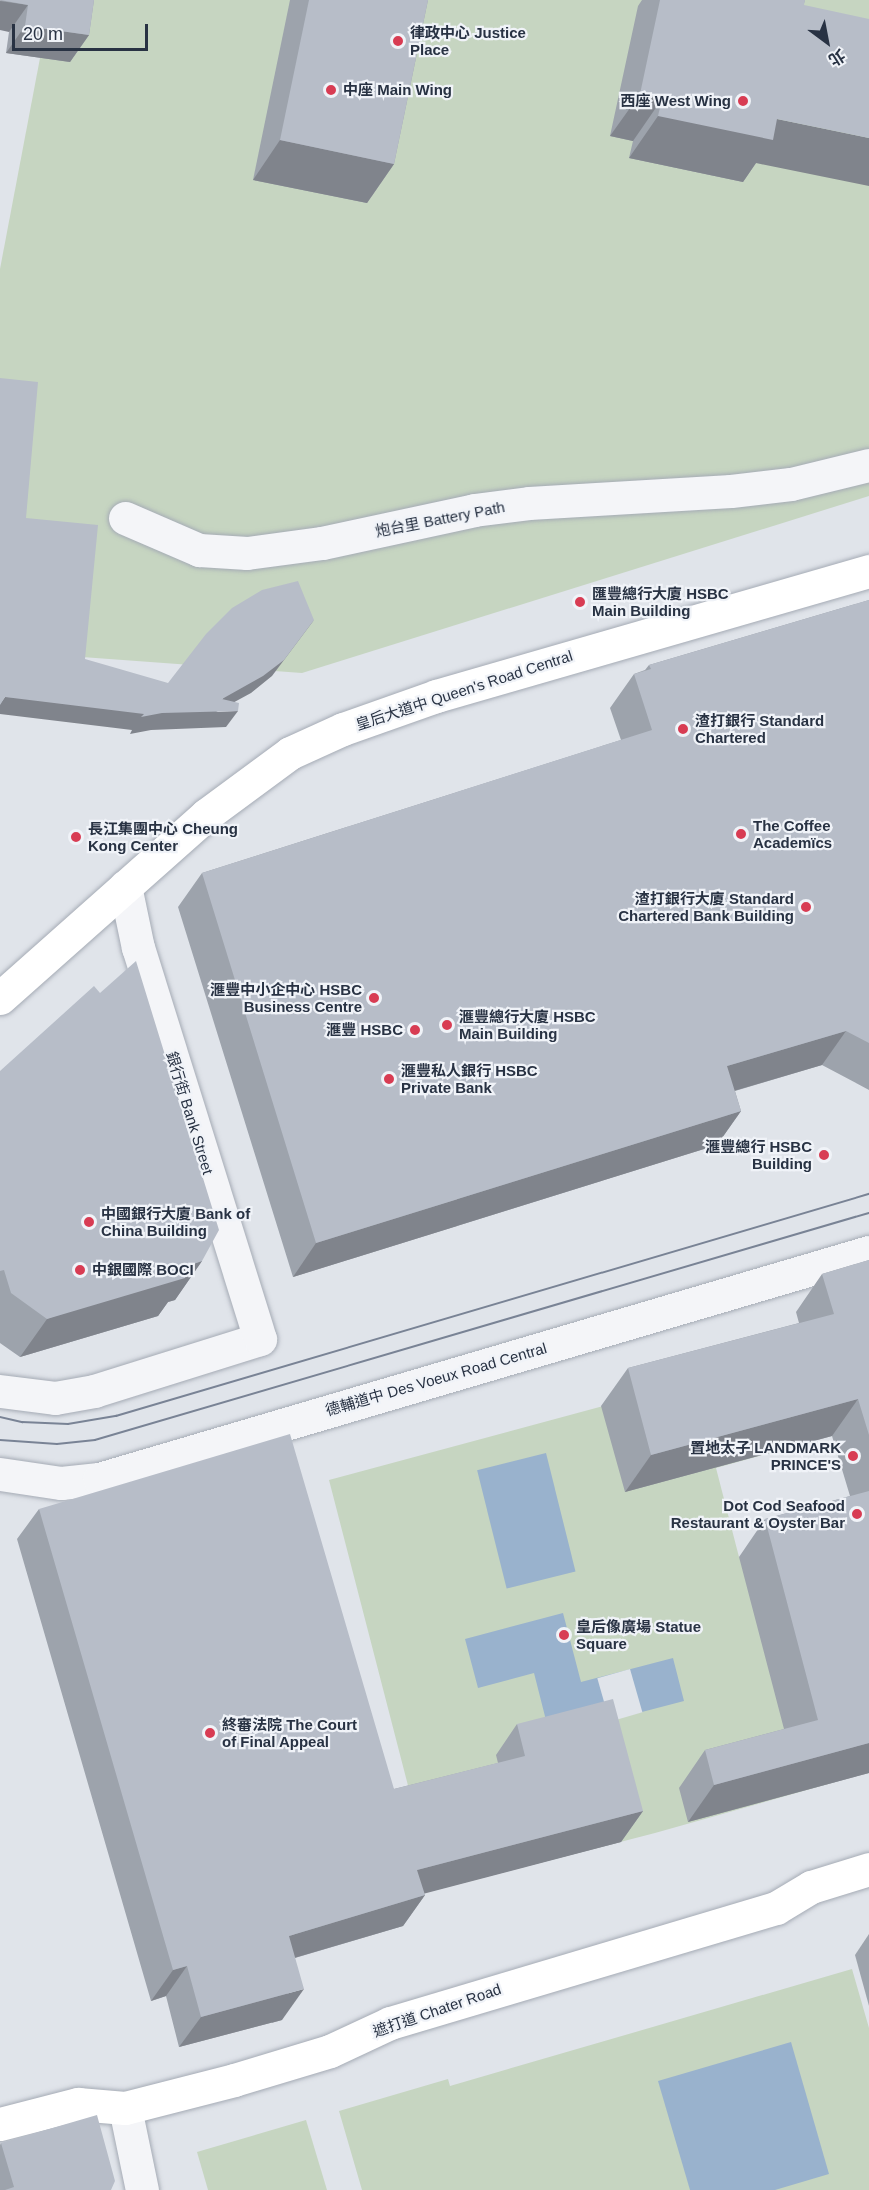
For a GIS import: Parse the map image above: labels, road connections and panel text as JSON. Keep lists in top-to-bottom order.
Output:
{
  "streets": {
    "main road": ["皇后大道中 Queen's Road Central", "遮打道 Chater Road"],
    "street": ["炮台里 Battery Path", "銀行街 Bank Street", "德輔道中 Des Voeux Road Central"]
  },
  "crossings": [
    ["皇后大道中 Queen's Road Central", "銀行街 Bank Street"]
  ],
  "places": [
    "律政中心 Justice Place",
    "中座 Main Wing",
    "西座 West Wing",
    "匯豐總行大廈 HSBC Main Building",
    "渣打銀行 Standard Chartered",
    "The Coffee Academïcs",
    "長江集團中心 Cheung Kong Center",
    "渣打銀行大廈 Standard Chartered Bank Building",
    "滙豐中小企中心 HSBC Business Centre",
    "滙豐總行大廈 HSBC Main Building",
    "滙豐 HSBC",
    "滙豐私人銀行 HSBC Private Bank",
    "滙豐總行 HSBC Building",
    "中國銀行大廈 Bank of China Building",
    "中銀國際 BOCI",
    "置地太子 LANDMARK PRINCE'S",
    "Dot Cod Seafood Restaurant & Oyster Bar",
    "皇后像廣場 Statue Square",
    "終審法院 The Court of Final Appeal"
  ],
  "scale_bar": "20 m",
  "north": "bottom right"
}
